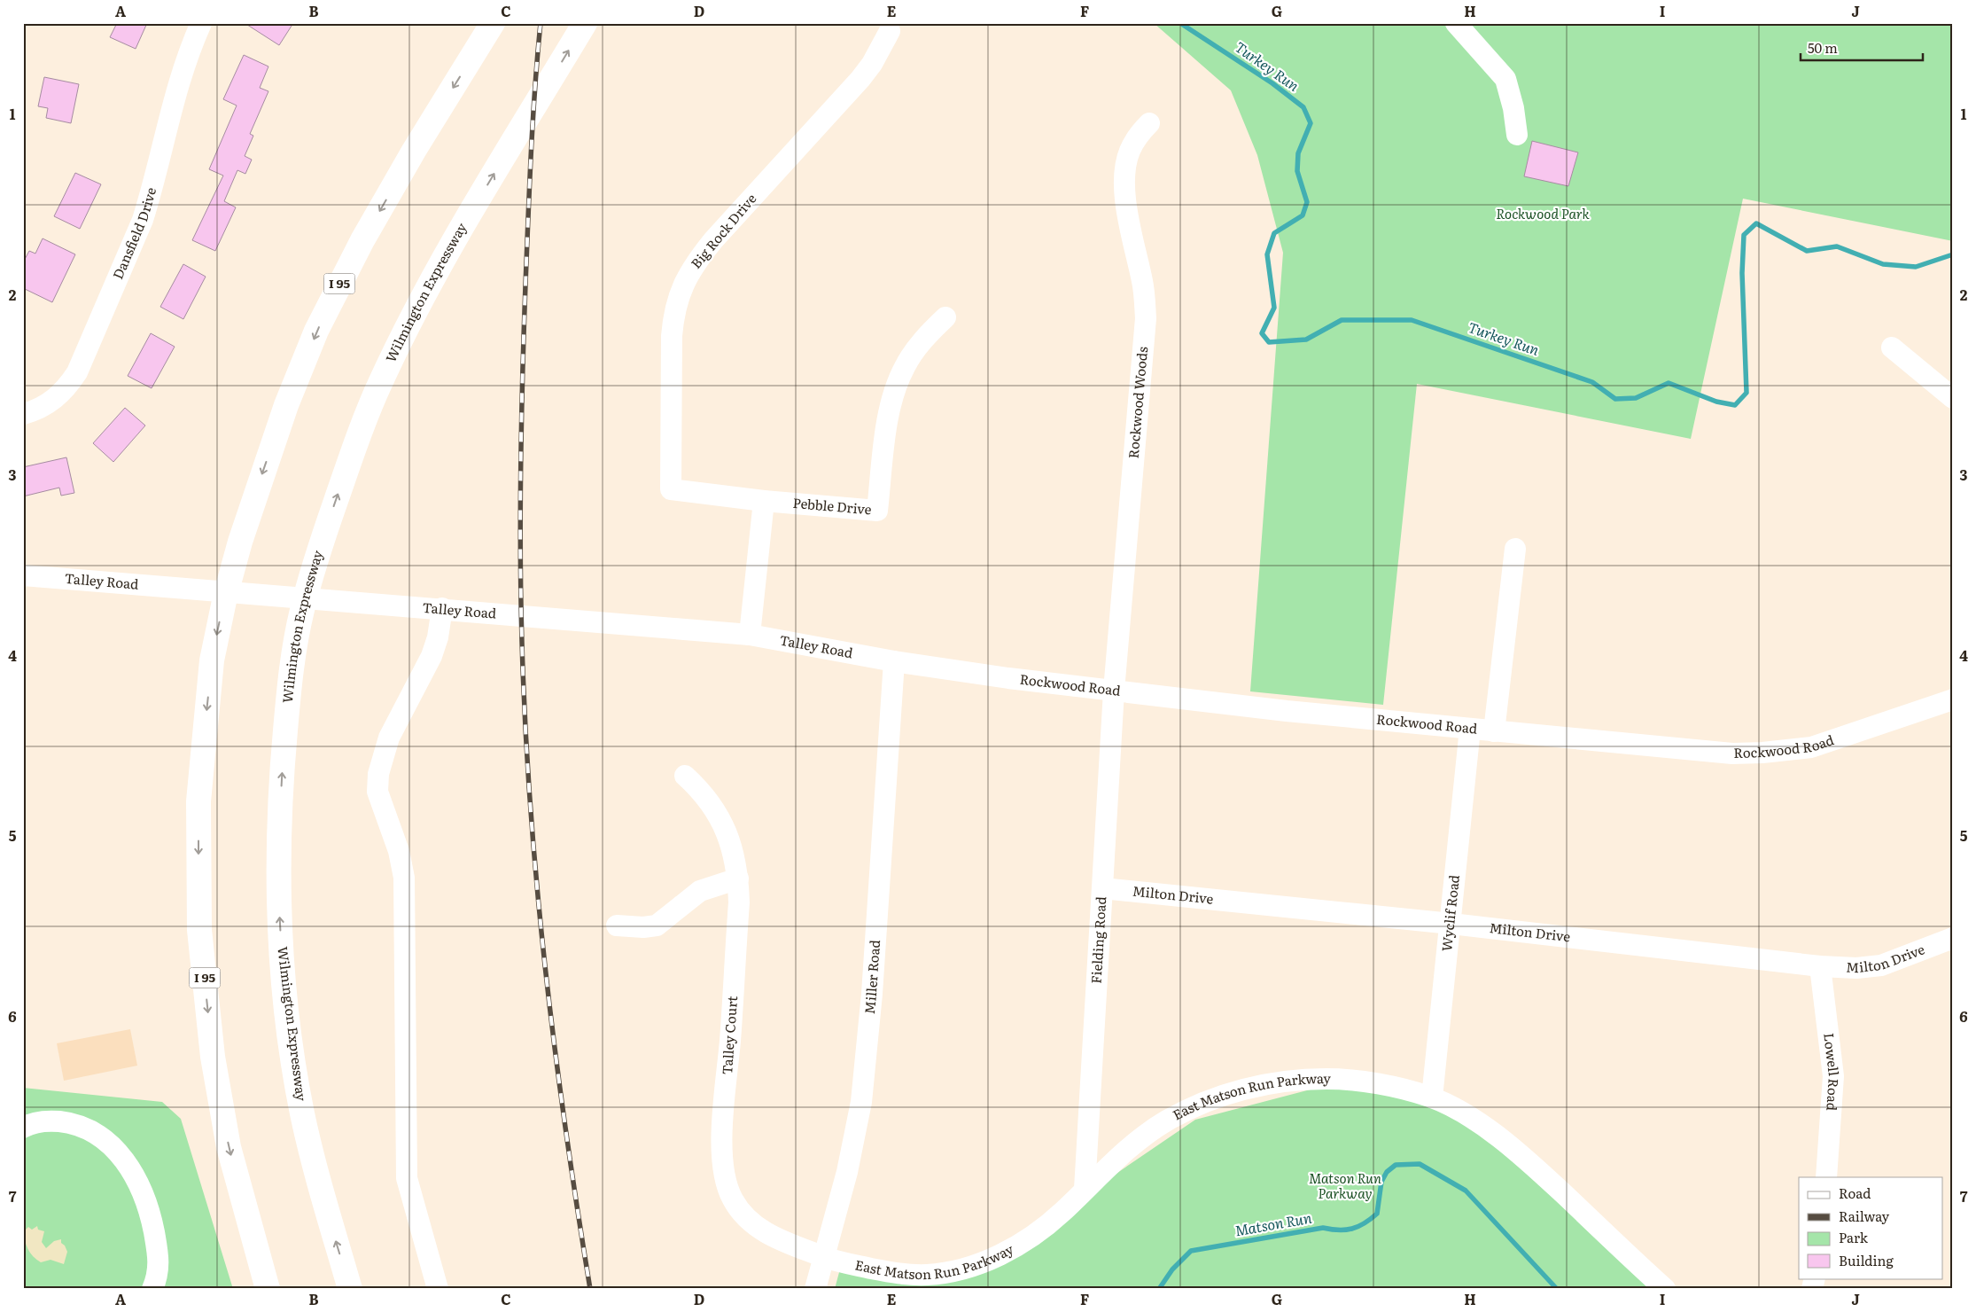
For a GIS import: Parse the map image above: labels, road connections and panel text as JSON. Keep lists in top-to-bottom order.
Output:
{
  "streets": {
    "highway": ["I 95", "Wilmington Expressway"],
    "street": [
      "Big Rock Drive",
      "Dansfield Drive",
      "Rockwood Woods",
      "Pebble Drive",
      "Talley Road",
      "Rockwood Road",
      "Milton Drive",
      "Wyclif Road",
      "Fielding Road",
      "Miller Road",
      "Talley Court",
      "Lowell Road",
      "East Matson Run Parkway"
    ]
  },
  "crossings": [
    ["Big Rock Drive", "Pebble Drive"],
    ["Rockwood Woods", "Rockwood Road"],
    ["Rockwood Woods", "Fielding Road"],
    ["Talley Road", "Rockwood Road"],
    ["Talley Road", "Miller Road"],
    ["Rockwood Road", "Wyclif Road"],
    ["Rockwood Road", "Fielding Road"],
    ["Rockwood Road", "Miller Road"],
    ["Milton Drive", "Wyclif Road"],
    ["Milton Drive", "Fielding Road"],
    ["Milton Drive", "Lowell Road"],
    ["Wyclif Road", "East Matson Run Parkway"],
    ["Fielding Road", "East Matson Run Parkway"],
    ["Miller Road", "Talley Court"],
    ["Miller Road", "East Matson Run Parkway"],
    ["Talley Court", "East Matson Run Parkway"]
  ],
  "water": ["Turkey Run", "Matson Run"],
  "parks": ["Rockwood Park", "Matson Run Parkway"],
  "legend": [
    "Road",
    "Railway",
    "Park",
    "Building"
  ],
  "scale_bar": "50 m",
  "grid": {
    "columns": [
      "A",
      "B",
      "C",
      "D",
      "E",
      "F",
      "G",
      "H",
      "I",
      "J"
    ],
    "rows": [
      "1",
      "2",
      "3",
      "4",
      "5",
      "6",
      "7"
    ]
  }
}
